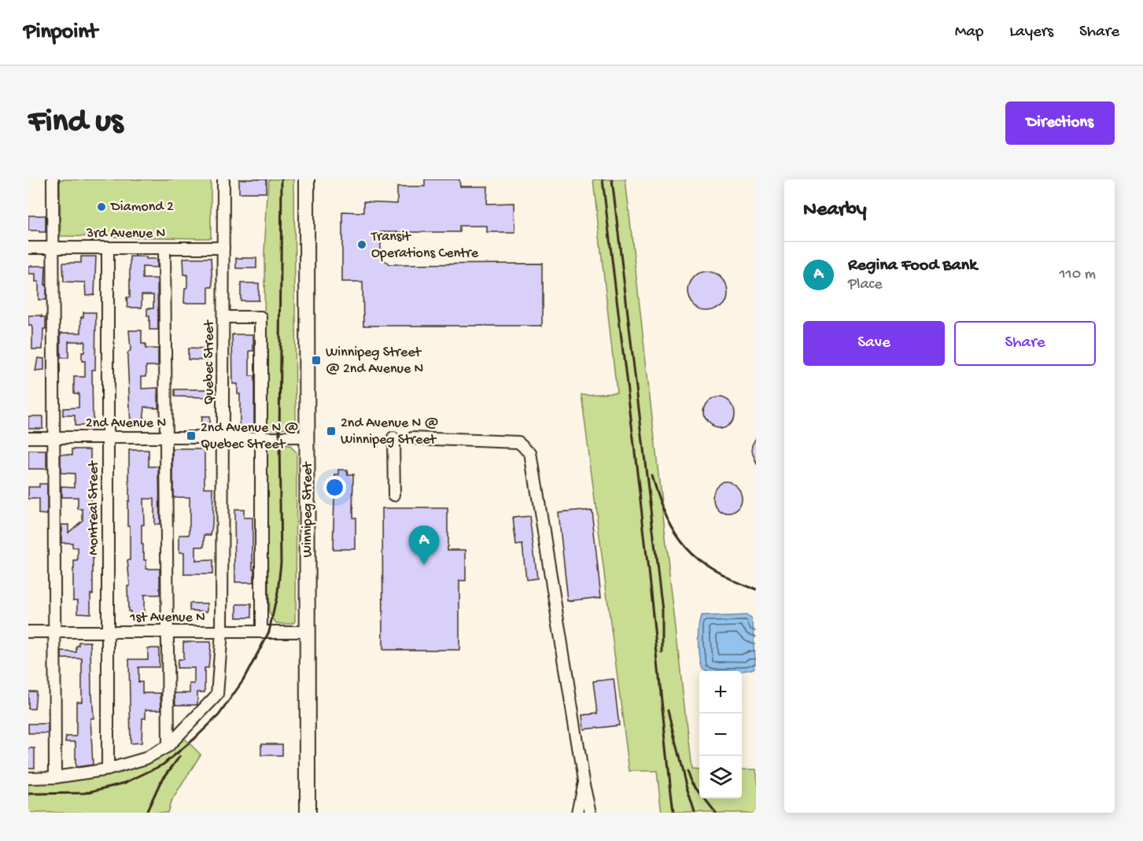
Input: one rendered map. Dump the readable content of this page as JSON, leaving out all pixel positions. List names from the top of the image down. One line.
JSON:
{"streets":{"main road":["Winnipeg Street"],"street":["3rd Avenue N","Quebec Street","2nd Avenue N","Montreal Street","1st Avenue N"]},"crossings":[["3rd Avenue N","Quebec Street"],["3rd Avenue N","Montreal Street"],["Quebec Street","2nd Avenue N"],["Quebec Street","Montreal Street"],["Quebec Street","1st Avenue N"],["2nd Avenue N","Montreal Street"],["2nd Avenue N","Winnipeg Street"],["Montreal Street","1st Avenue N"],["Winnipeg Street","1st Avenue N"]],"places":{"other":["Diamond 2","Transit Operations Centre"],"transit":["Winnipeg Street @ 2nd Avenue N","2nd Avenue N @ Winnipeg Street","2nd Avenue N @ Quebec Street"]},"page":{"header":"Pinpoint","nav":["Map","Layers","Share"],"buttons":["Directions",["Save","Share"]],"title":"Find us","heading":"Nearby","list":[{"mark":"A","name":"Regina Food Bank","note":"Place","value":"110 m"}],"pins":"A","map_buttons":["+","−"]}}
